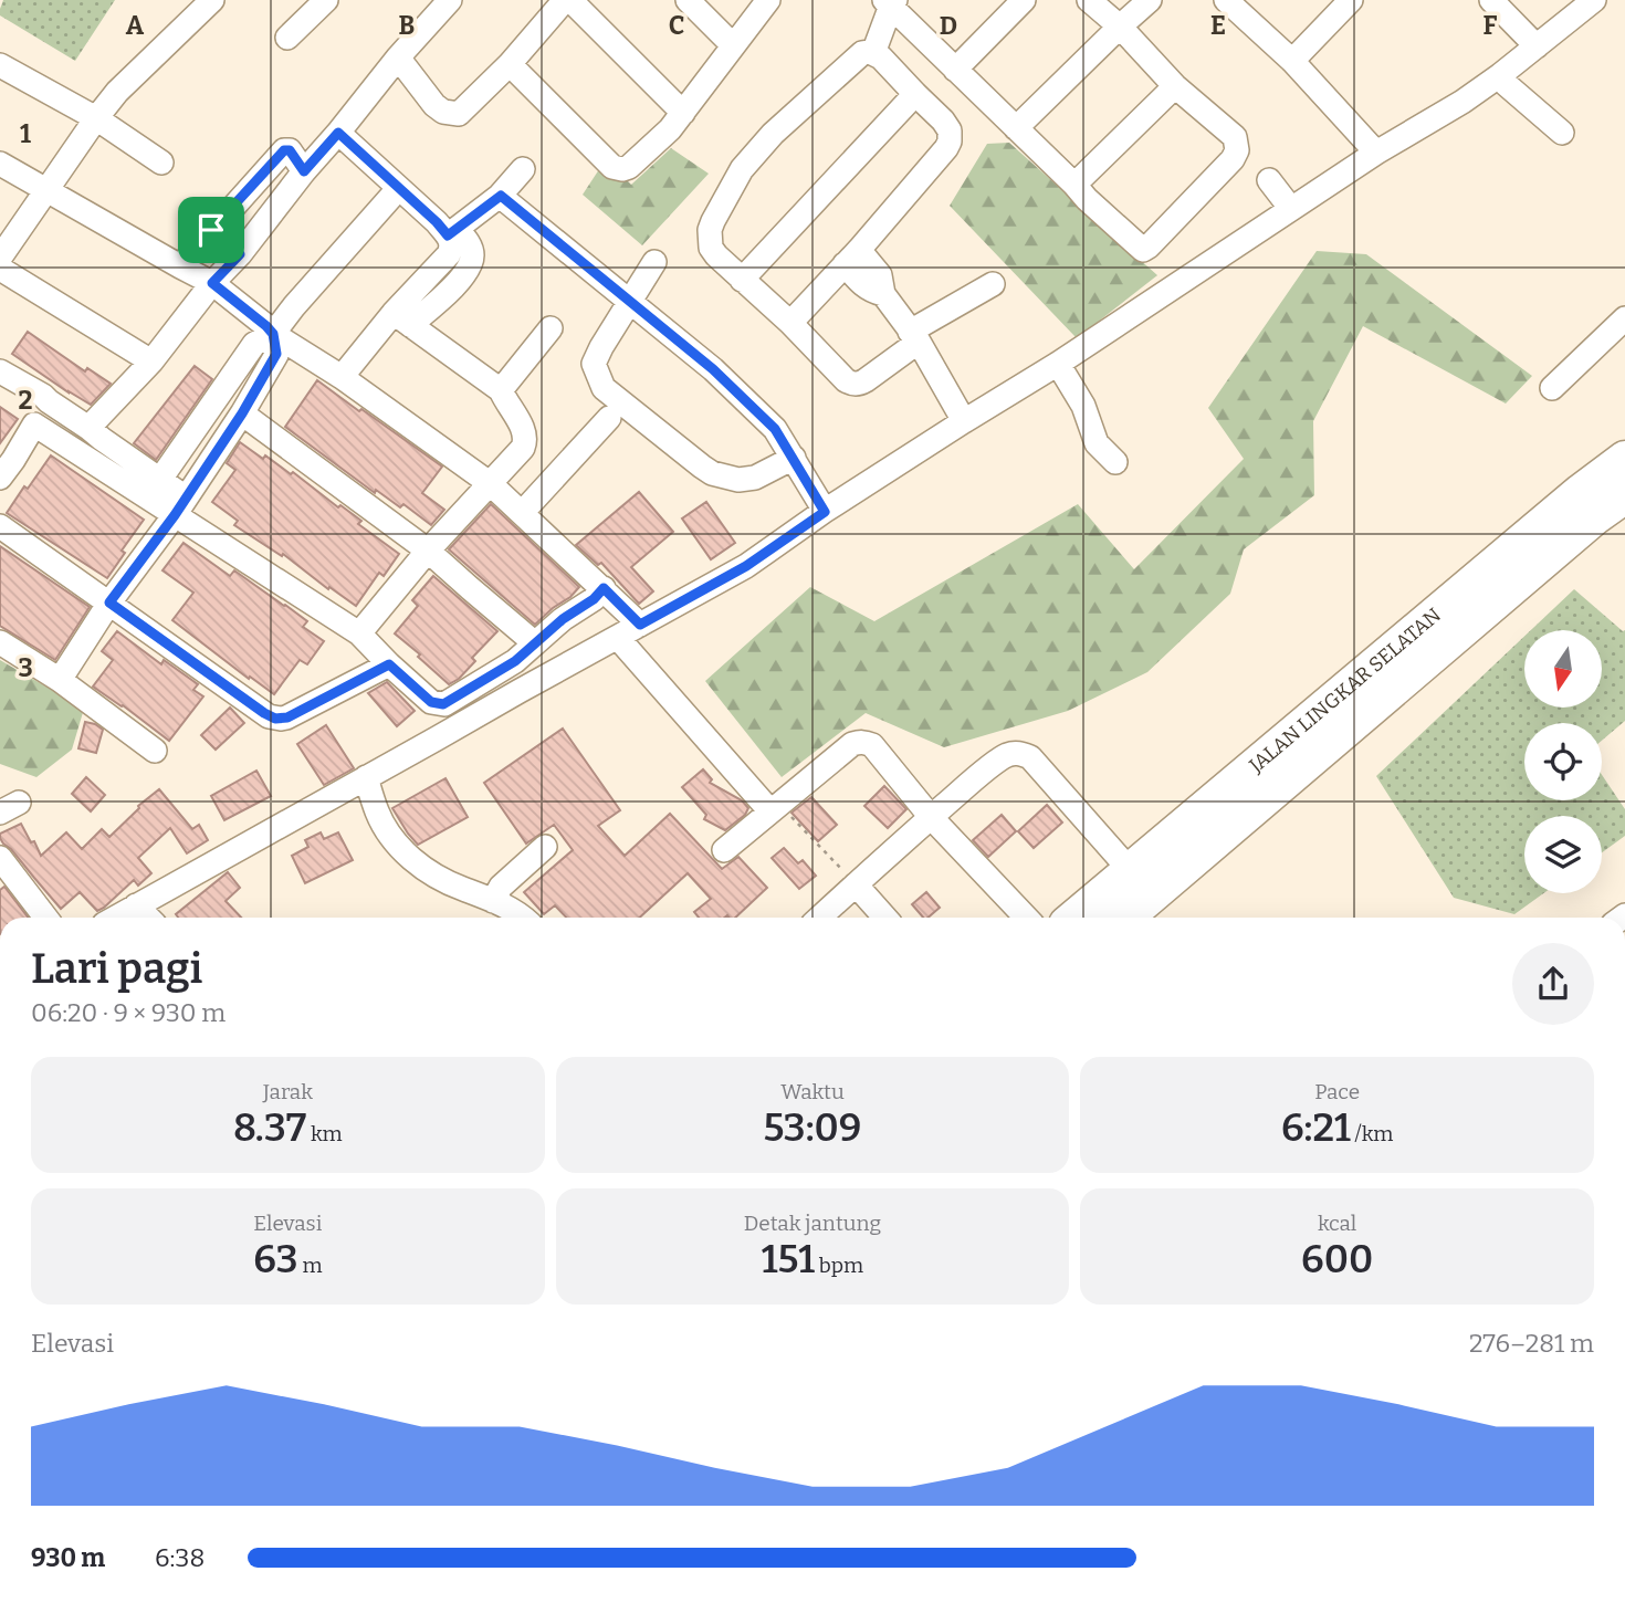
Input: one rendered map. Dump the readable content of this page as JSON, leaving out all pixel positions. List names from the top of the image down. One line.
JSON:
{"streets":{"highway":["JALAN LINGKAR SELATAN"]},"north":"bottom","page":{"heading":["Lari pagi","06:20 · 9 × 930 m"],"stats":[["Jarak","8.37 km"],["Waktu","53:09"],["Pace","6:21 /km"],["Elevasi","63 m"],["Detak jantung","151 bpm"],["kcal","600"]],"chart":["Elevasi","276–281 m"],"list":[{"name":"930 m","note":"6:38"}]},"grid":{"columns":["A","B","C","D","E","F"],"rows":["1","2","3"]}}
